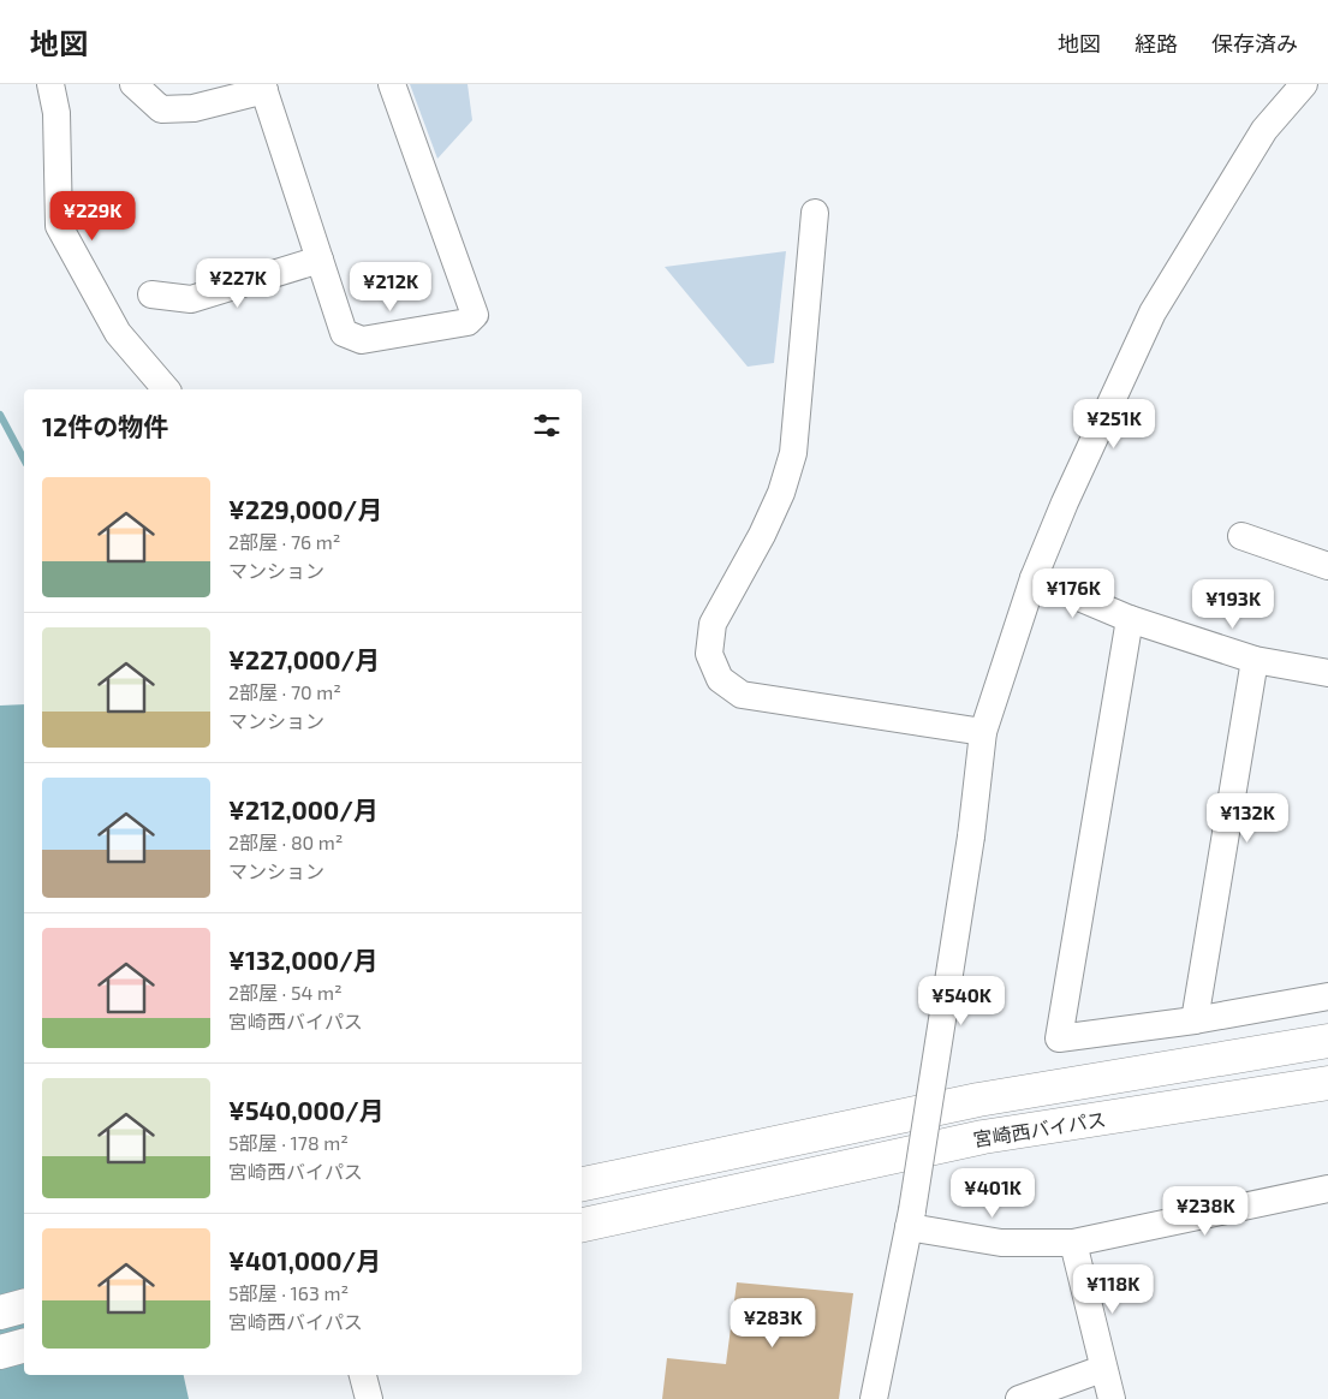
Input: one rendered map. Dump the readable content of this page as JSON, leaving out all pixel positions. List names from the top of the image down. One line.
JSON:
{"streets":{"highway":["宮崎西バイパス"]},"page":{"header":"地図","nav":["地図","経路","保存済み"],"price":["¥229K","¥227K","¥212K","¥251K","¥176K","¥193K","¥132K","¥540K","¥401K","¥238K","¥118K","¥283K"],"heading":"12件の物件","list":[{"name":"¥229,000/月","note":"2部屋 · 76 m² · マンション"},{"name":"¥227,000/月","note":"2部屋 · 70 m² · マンション"},{"name":"¥212,000/月","note":"2部屋 · 80 m² · マンション"},{"name":"¥132,000/月","note":"2部屋 · 54 m² · 宮崎西バイパス"},{"name":"¥540,000/月","note":"5部屋 · 178 m² · 宮崎西バイパス"},{"name":"¥401,000/月","note":"5部屋 · 163 m² · 宮崎西バイパス"}]}}
